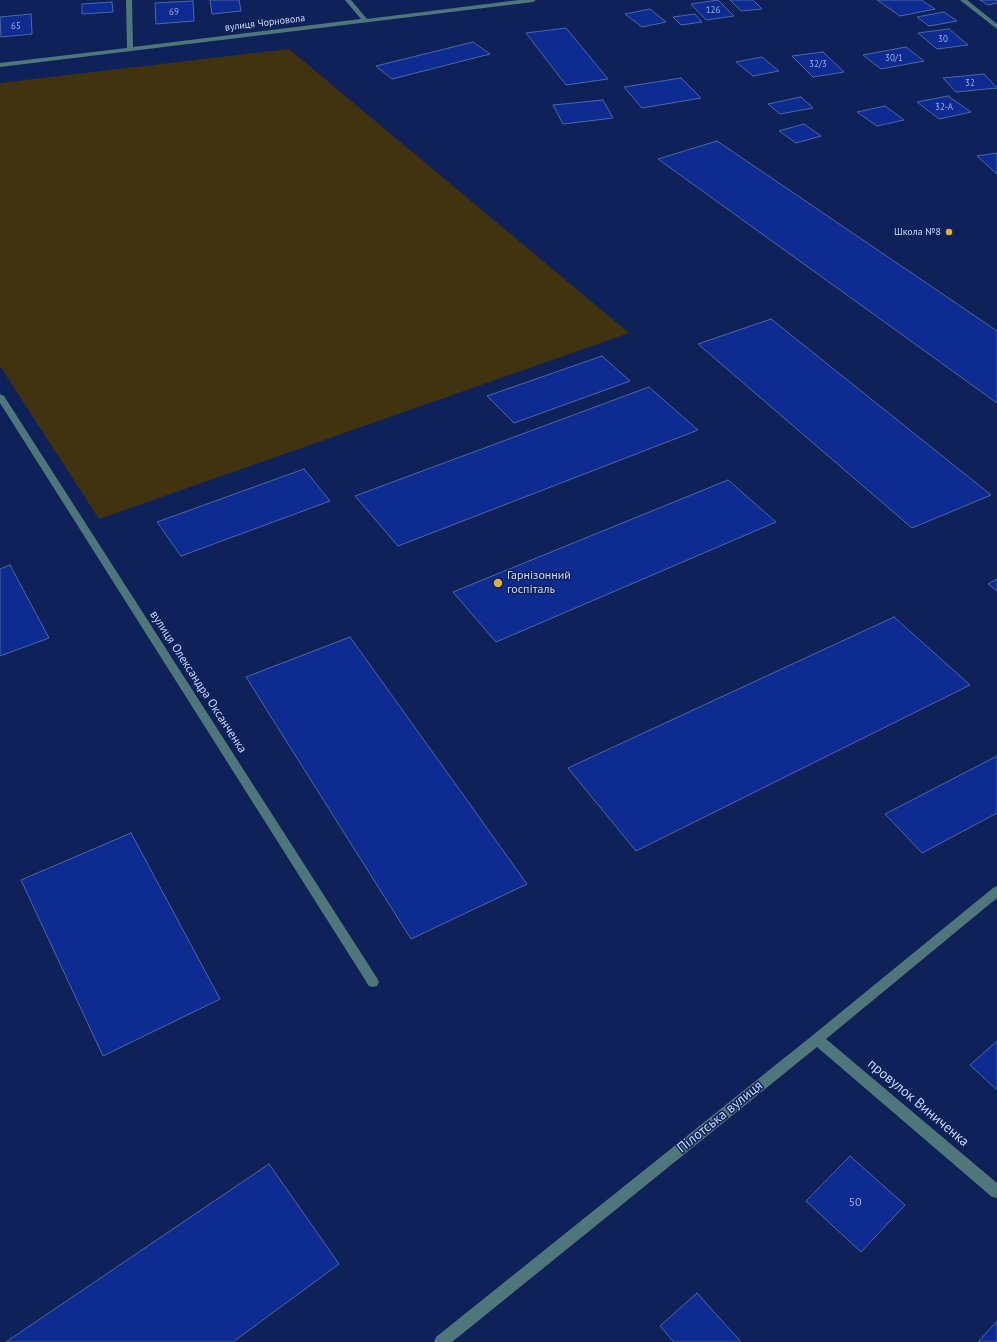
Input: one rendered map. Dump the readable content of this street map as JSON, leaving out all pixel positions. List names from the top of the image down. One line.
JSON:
{"streets":{"street":["вулиця Чорновола","вулиця Олександра Оксанченка","провулок Виниченка","Пілотська вулиця"]},"crossings":[["провулок Виниченка","Пілотська вулиця"]],"places":["Школа №8","Гарнізонний госпіталь"],"house_numbers":["126","69","65","30","30/1","32/3","32","32-А","50"]}
